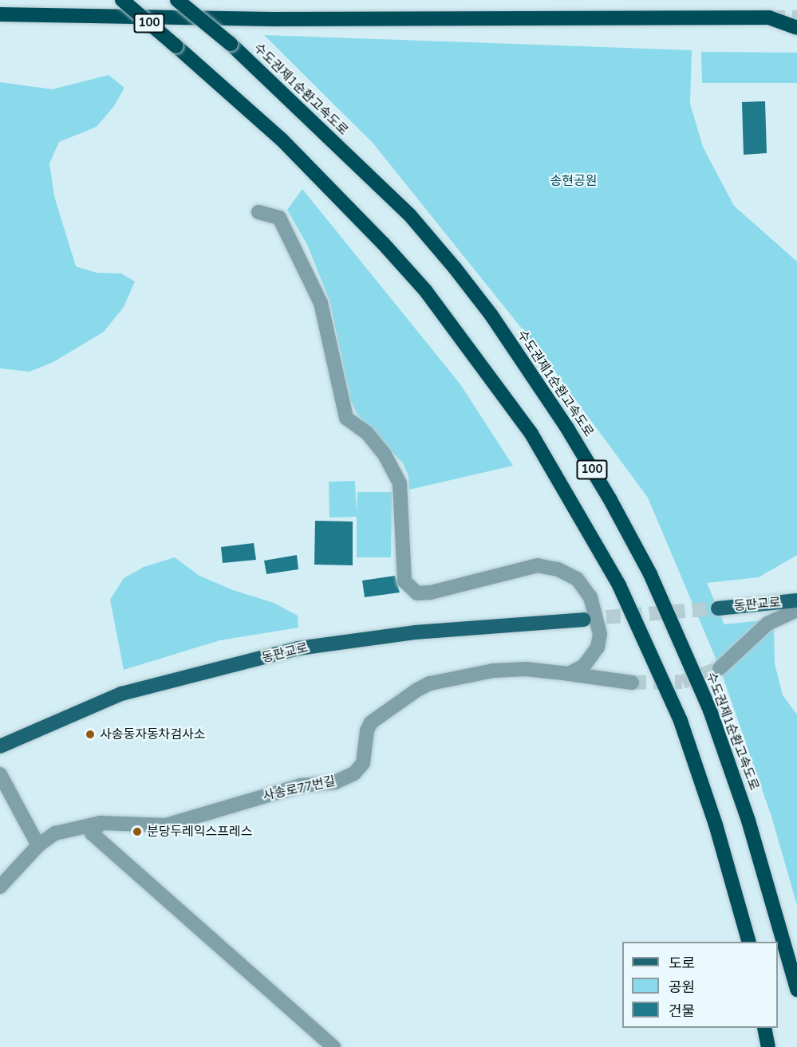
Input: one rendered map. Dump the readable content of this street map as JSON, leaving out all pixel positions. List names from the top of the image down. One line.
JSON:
{"streets":{"highway":["100","수도권제1순환고속도로"],"main road":["동판교로"],"street":["사송로77번길"]},"parks":["송현공원"],"places":["사송동자동차검사소","분당두레익스프레스"],"legend":["도로","공원","건물"]}
